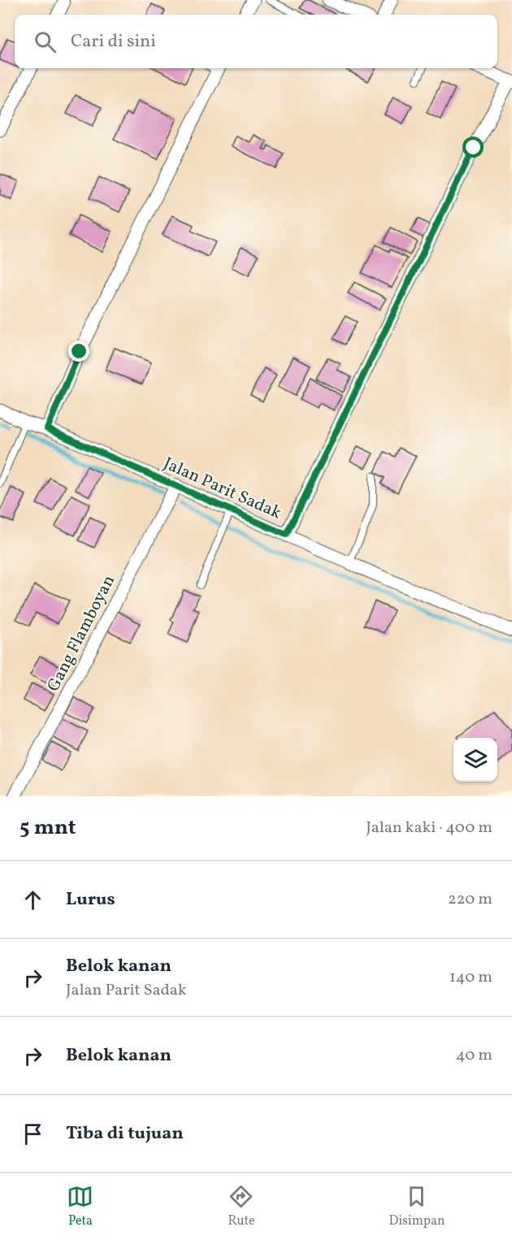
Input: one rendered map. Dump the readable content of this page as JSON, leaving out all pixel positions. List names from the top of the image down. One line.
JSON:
{"streets":{"street":["Jalan Parit Sadak","Gang Flamboyan"]},"crossings":[["Jalan Parit Sadak","Gang Flamboyan"]],"page":{"search":"Cari di sini","heading":["5 mnt","Jalan kaki · 400 m"],"list":[["Lurus","220 m"],["Belok kanan","Jalan Parit Sadak","140 m"],["Belok kanan","40 m"],"Tiba di tujuan"],"nav":["Peta","Rute","Disimpan"]}}
